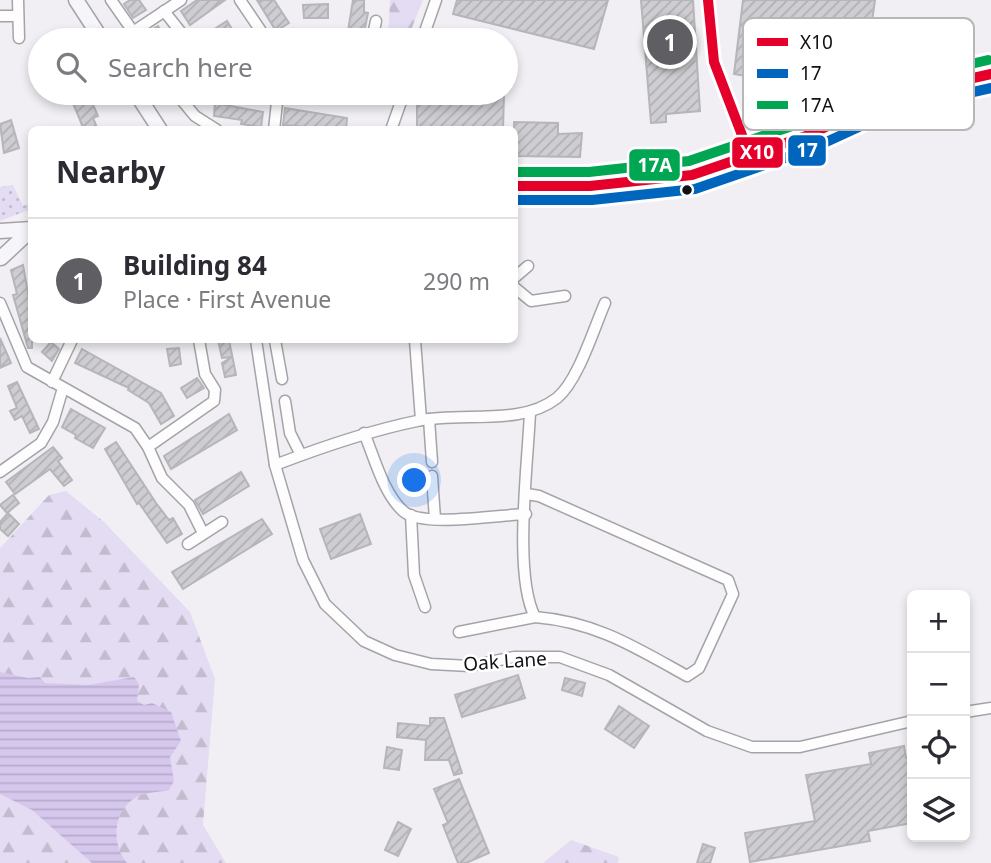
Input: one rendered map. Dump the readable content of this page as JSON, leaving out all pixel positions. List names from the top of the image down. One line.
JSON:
{"streets":{"street":["Oak Lane"]},"lines":["transit line X10","transit line 17A","transit line 17"],"legend":["X10","17","17A"],"page":{"pins":"1","search":"Search here","heading":"Nearby","list":[{"mark":"1","name":"Building 84","note":"Place · First Avenue","value":"290 m"}],"map_buttons":["+","−"]}}
